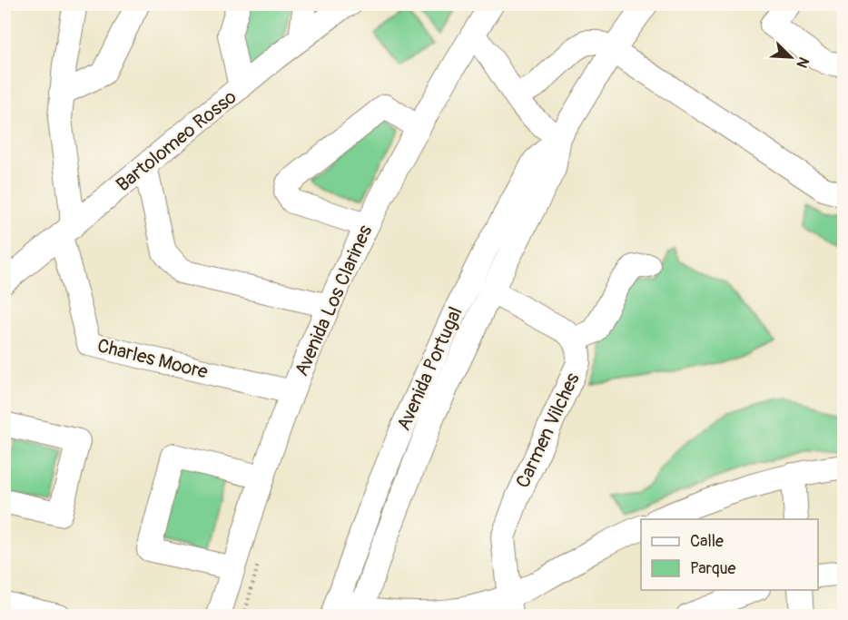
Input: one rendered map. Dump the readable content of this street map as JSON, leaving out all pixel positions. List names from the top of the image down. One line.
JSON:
{"streets":{"street":["Bartolomeo Rosso","Avenida Los Clarines","Charles Moore","Avenida Portugal","Carmen Vilches"]},"crossings":[["Bartolomeo Rosso","Charles Moore"],["Avenida Los Clarines","Charles Moore"]],"legend":["Calle","Parque"],"north":"bottom right"}
